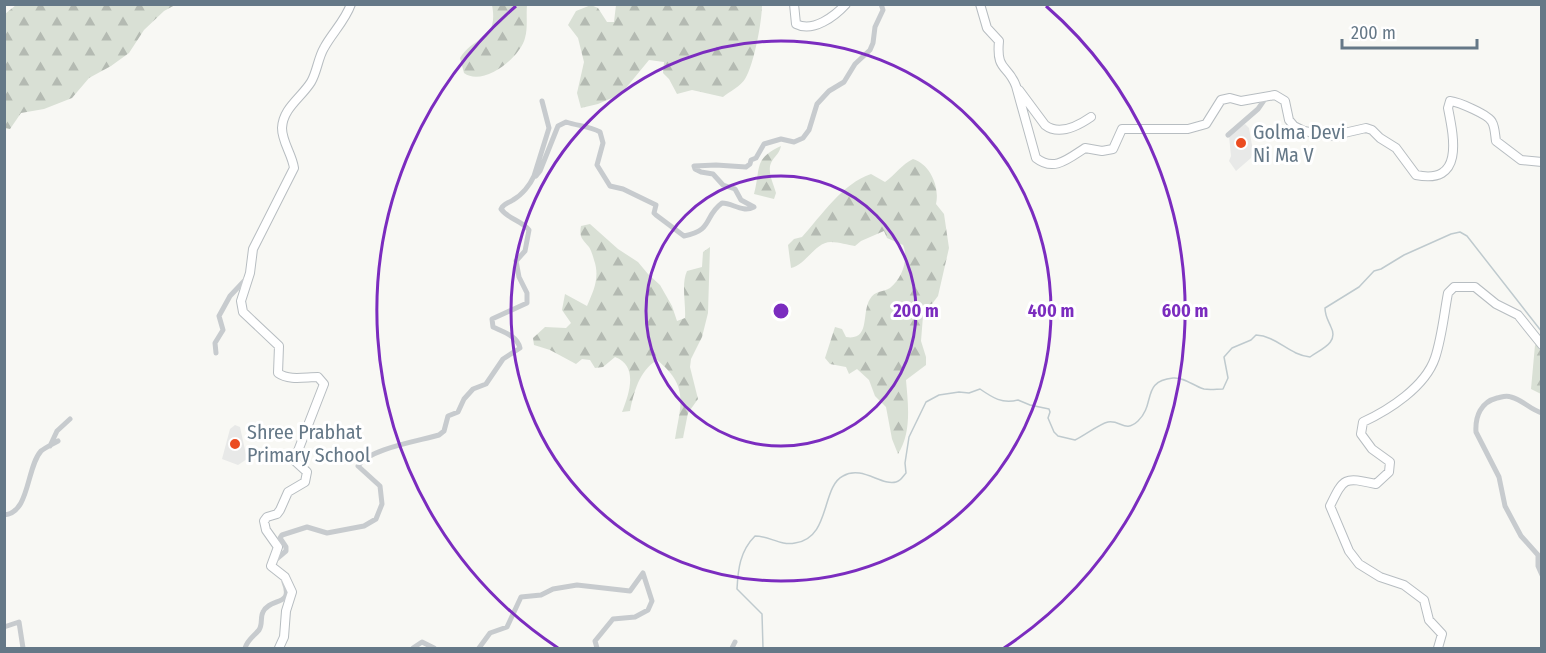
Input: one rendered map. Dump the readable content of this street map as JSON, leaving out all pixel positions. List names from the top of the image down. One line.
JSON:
{"places":["Golma Devi Ni Ma V","Shree Prabhat Primary School"],"scale_bar":"200 m","rings":["200 m","400 m","600 m"]}
